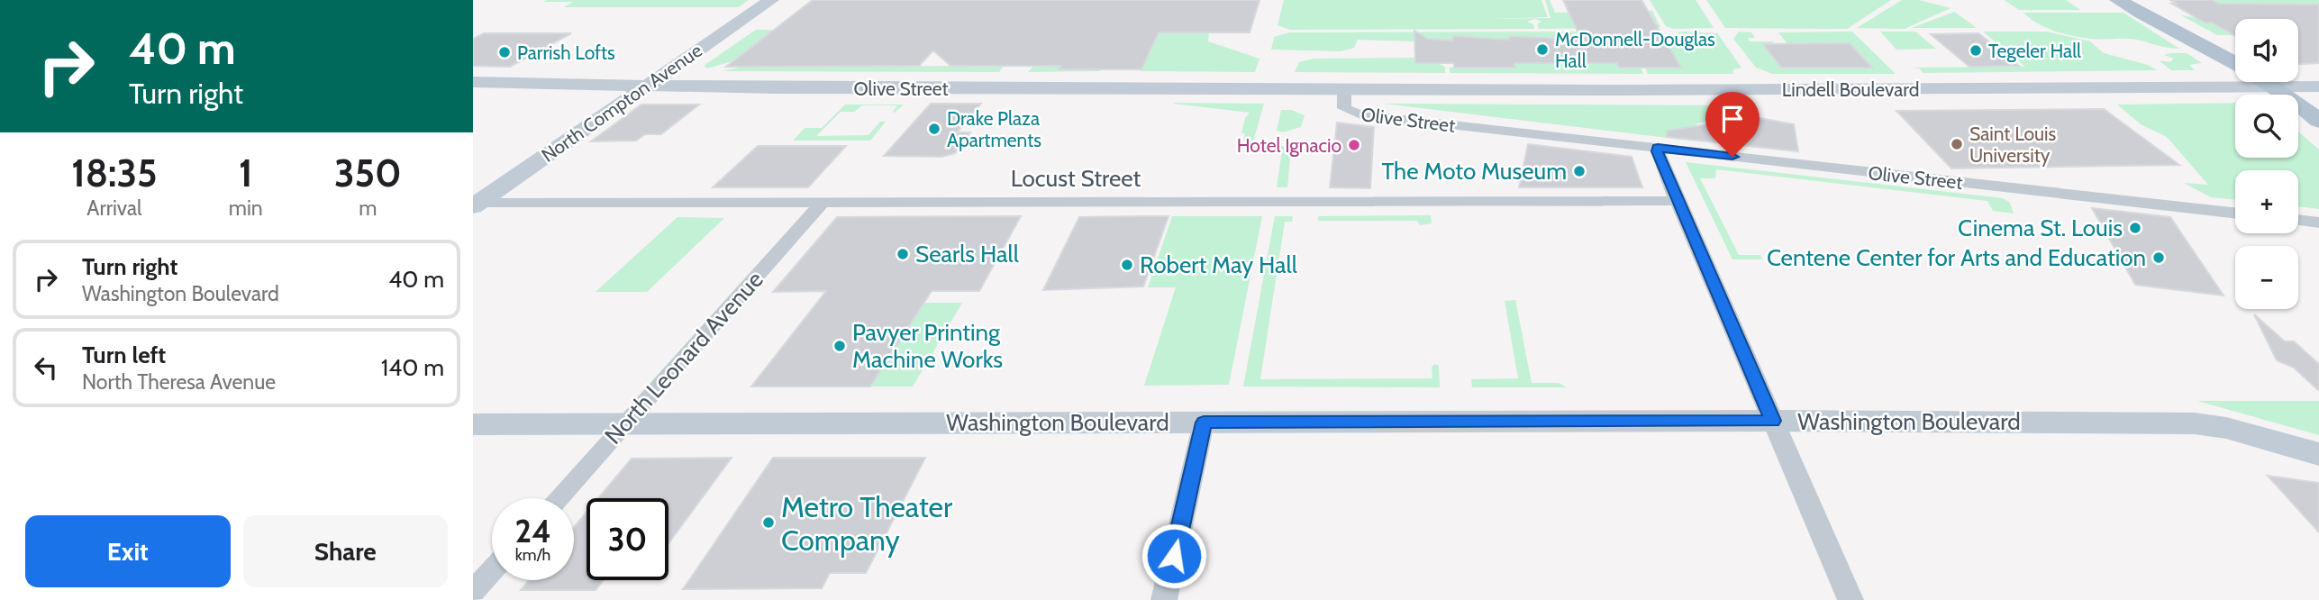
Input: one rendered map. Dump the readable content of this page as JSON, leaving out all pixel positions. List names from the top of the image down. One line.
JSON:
{"streets":{"main road":["Olive Street","Lindell Boulevard","North Compton Avenue","Washington Boulevard"],"street":["Locust Street","North Leonard Avenue"]},"crossings":[["Olive Street","Lindell Boulevard"],["Olive Street","North Compton Avenue"],["North Compton Avenue","Locust Street"],["Locust Street","North Leonard Avenue"],["North Leonard Avenue","Washington Boulevard"]],"places":["McDonnell-Douglas Hall","Tegeler Hall","Parrish Lofts","Drake Plaza Apartments","Saint Louis University","Hotel Ignacio","The Moto Museum","Cinema St. Louis","Searls Hall","Centene Center for Arts and Education","Robert May Hall","Pavyer Printing Machine Works","Metro Theater Company"],"page":{"turn":["40 m","Turn right"],"map_buttons":["+","−"],"eta":["18:35","Arrival","1","min","350","m"],"list":[{"name":"Turn right","note":"Washington Boulevard","value":"40 m"},{"name":"Turn left","note":"North Theresa Avenue","value":"140 m"}],"speed":"24 km/h","limit":"30","buttons":["Exit","Share"]}}
